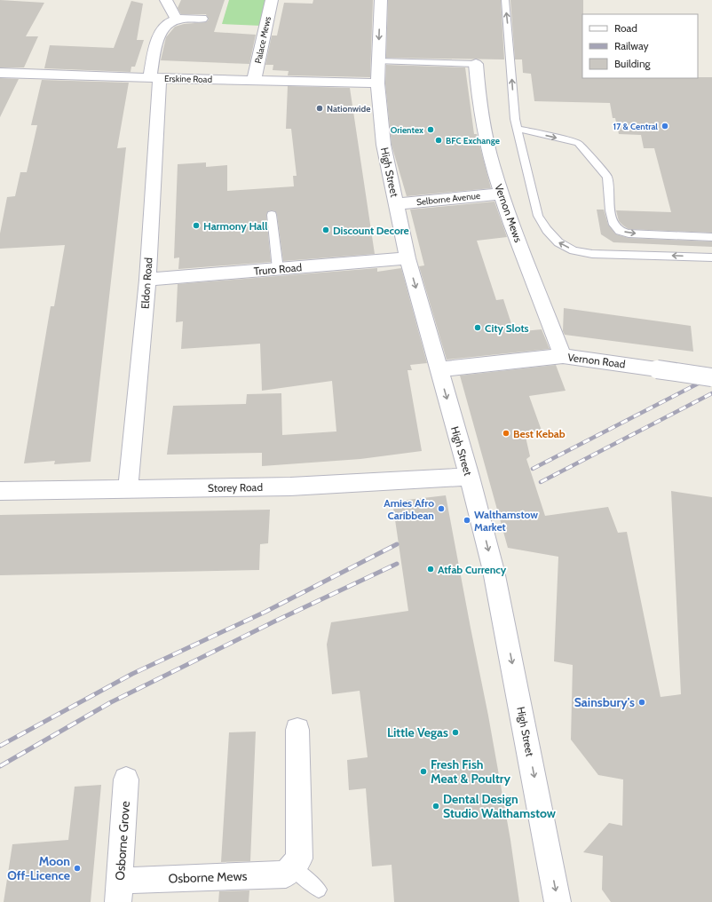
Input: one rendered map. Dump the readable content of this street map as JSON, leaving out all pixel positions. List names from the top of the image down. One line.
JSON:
{"streets":{"street":["Palace Mews","Erskine Road","High Street","Selborne Avenue","Vernon Mews","Truro Road","Eldon Road","Vernon Road","Storey Road","Osborne Grove","Osborne Mews"]},"crossings":[["Palace Mews","Erskine Road"],["Erskine Road","High Street"],["Erskine Road","Eldon Road"],["High Street","Selborne Avenue"],["High Street","Truro Road"],["High Street","Vernon Road"],["High Street","Storey Road"],["Selborne Avenue","Vernon Mews"],["Vernon Mews","Vernon Road"],["Truro Road","Eldon Road"],["Eldon Road","Storey Road"],["Osborne Grove","Osborne Mews"]],"one_way":["High Street"],"places":["Nationwide","17 & Central","Orientex","BFC Exchange","Harmony Hall","Discount Decore","City Slots","Best Kebab","Amies Afro Caribbean","Walthamstow Market","Atfab Currency","Sainsbury's","Little Vegas","Fresh Fish Meat & Poultry","Dental Design Studio Walthamstow","Moon Off-Licence"],"legend":["Road","Railway","Building"]}
